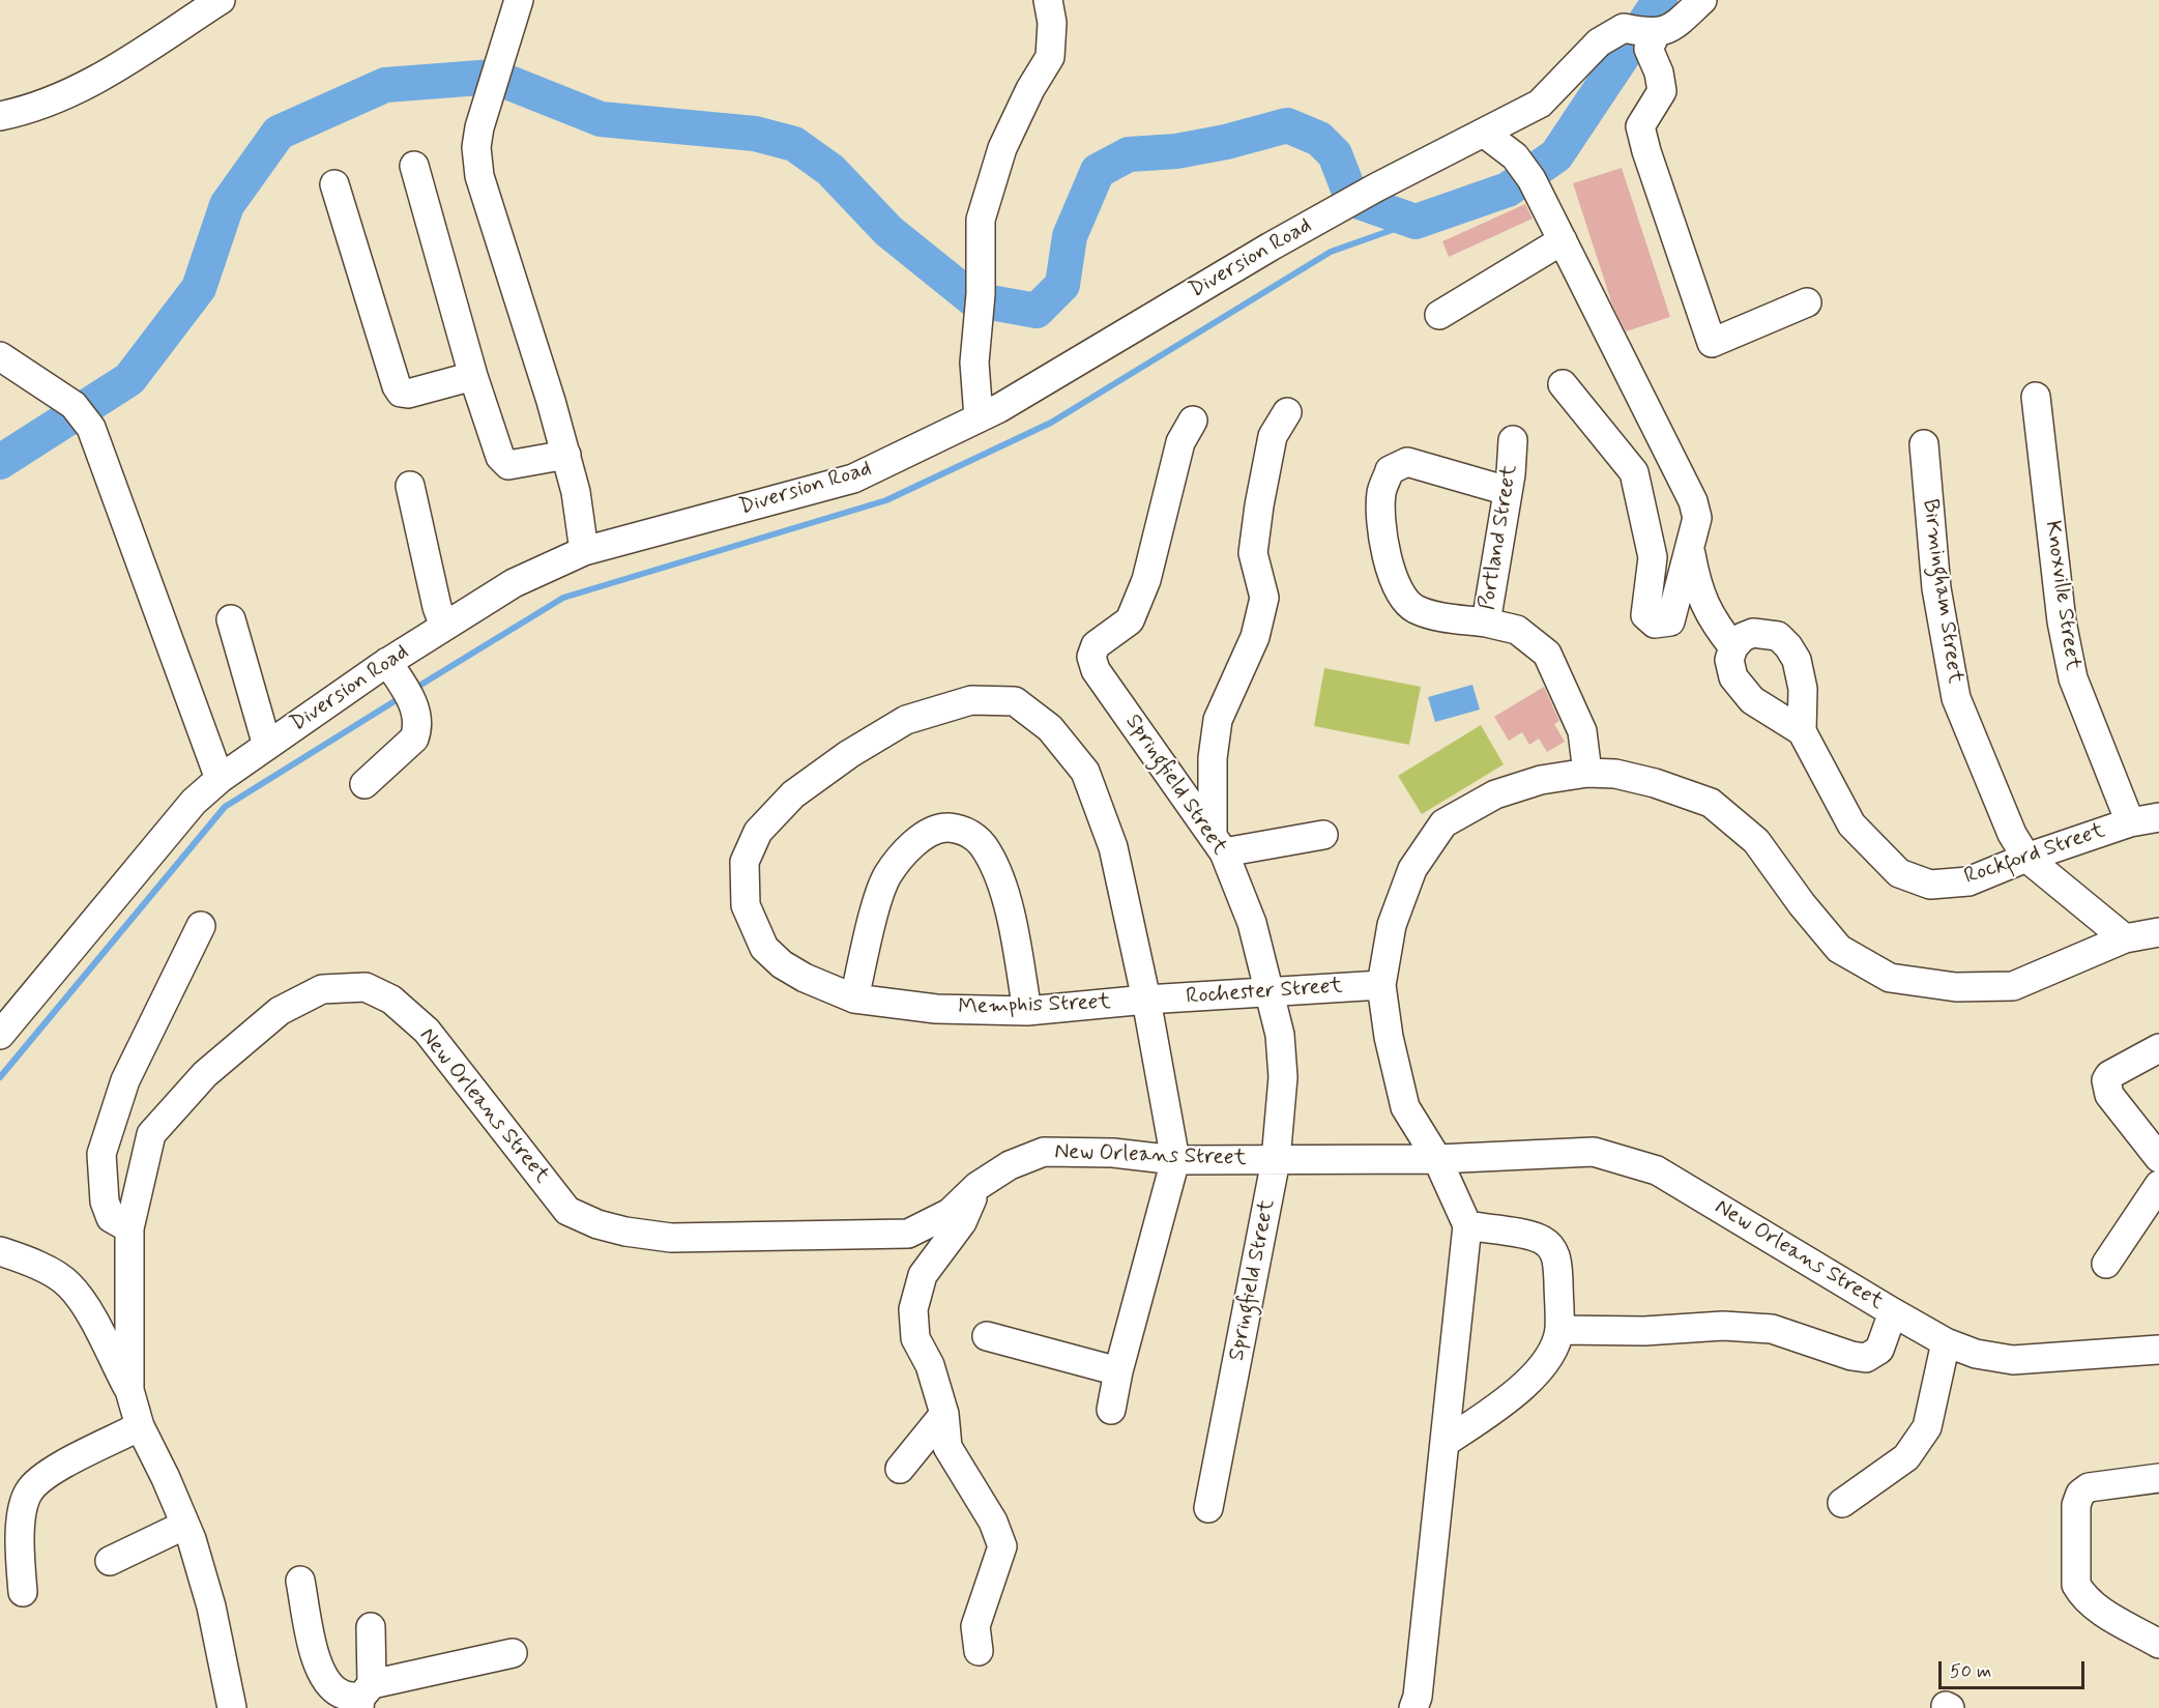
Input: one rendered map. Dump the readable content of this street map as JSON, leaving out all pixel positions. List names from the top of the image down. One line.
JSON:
{"streets":{"street":["Diversion Road","Portland Street","Birmingham Street","Knoxville Street","Springfield Street","Rockford Street","Rochester Street","Memphis Street","New Orleans Street"]},"crossings":[["Birmingham Street","Rockford Street"],["Knoxville Street","Rockford Street"],["Springfield Street","Rochester Street"],["Springfield Street","New Orleans Street"],["Rochester Street","Memphis Street"],["Memphis Street","New Orleans Street"]],"scale_bar":"50 m"}
